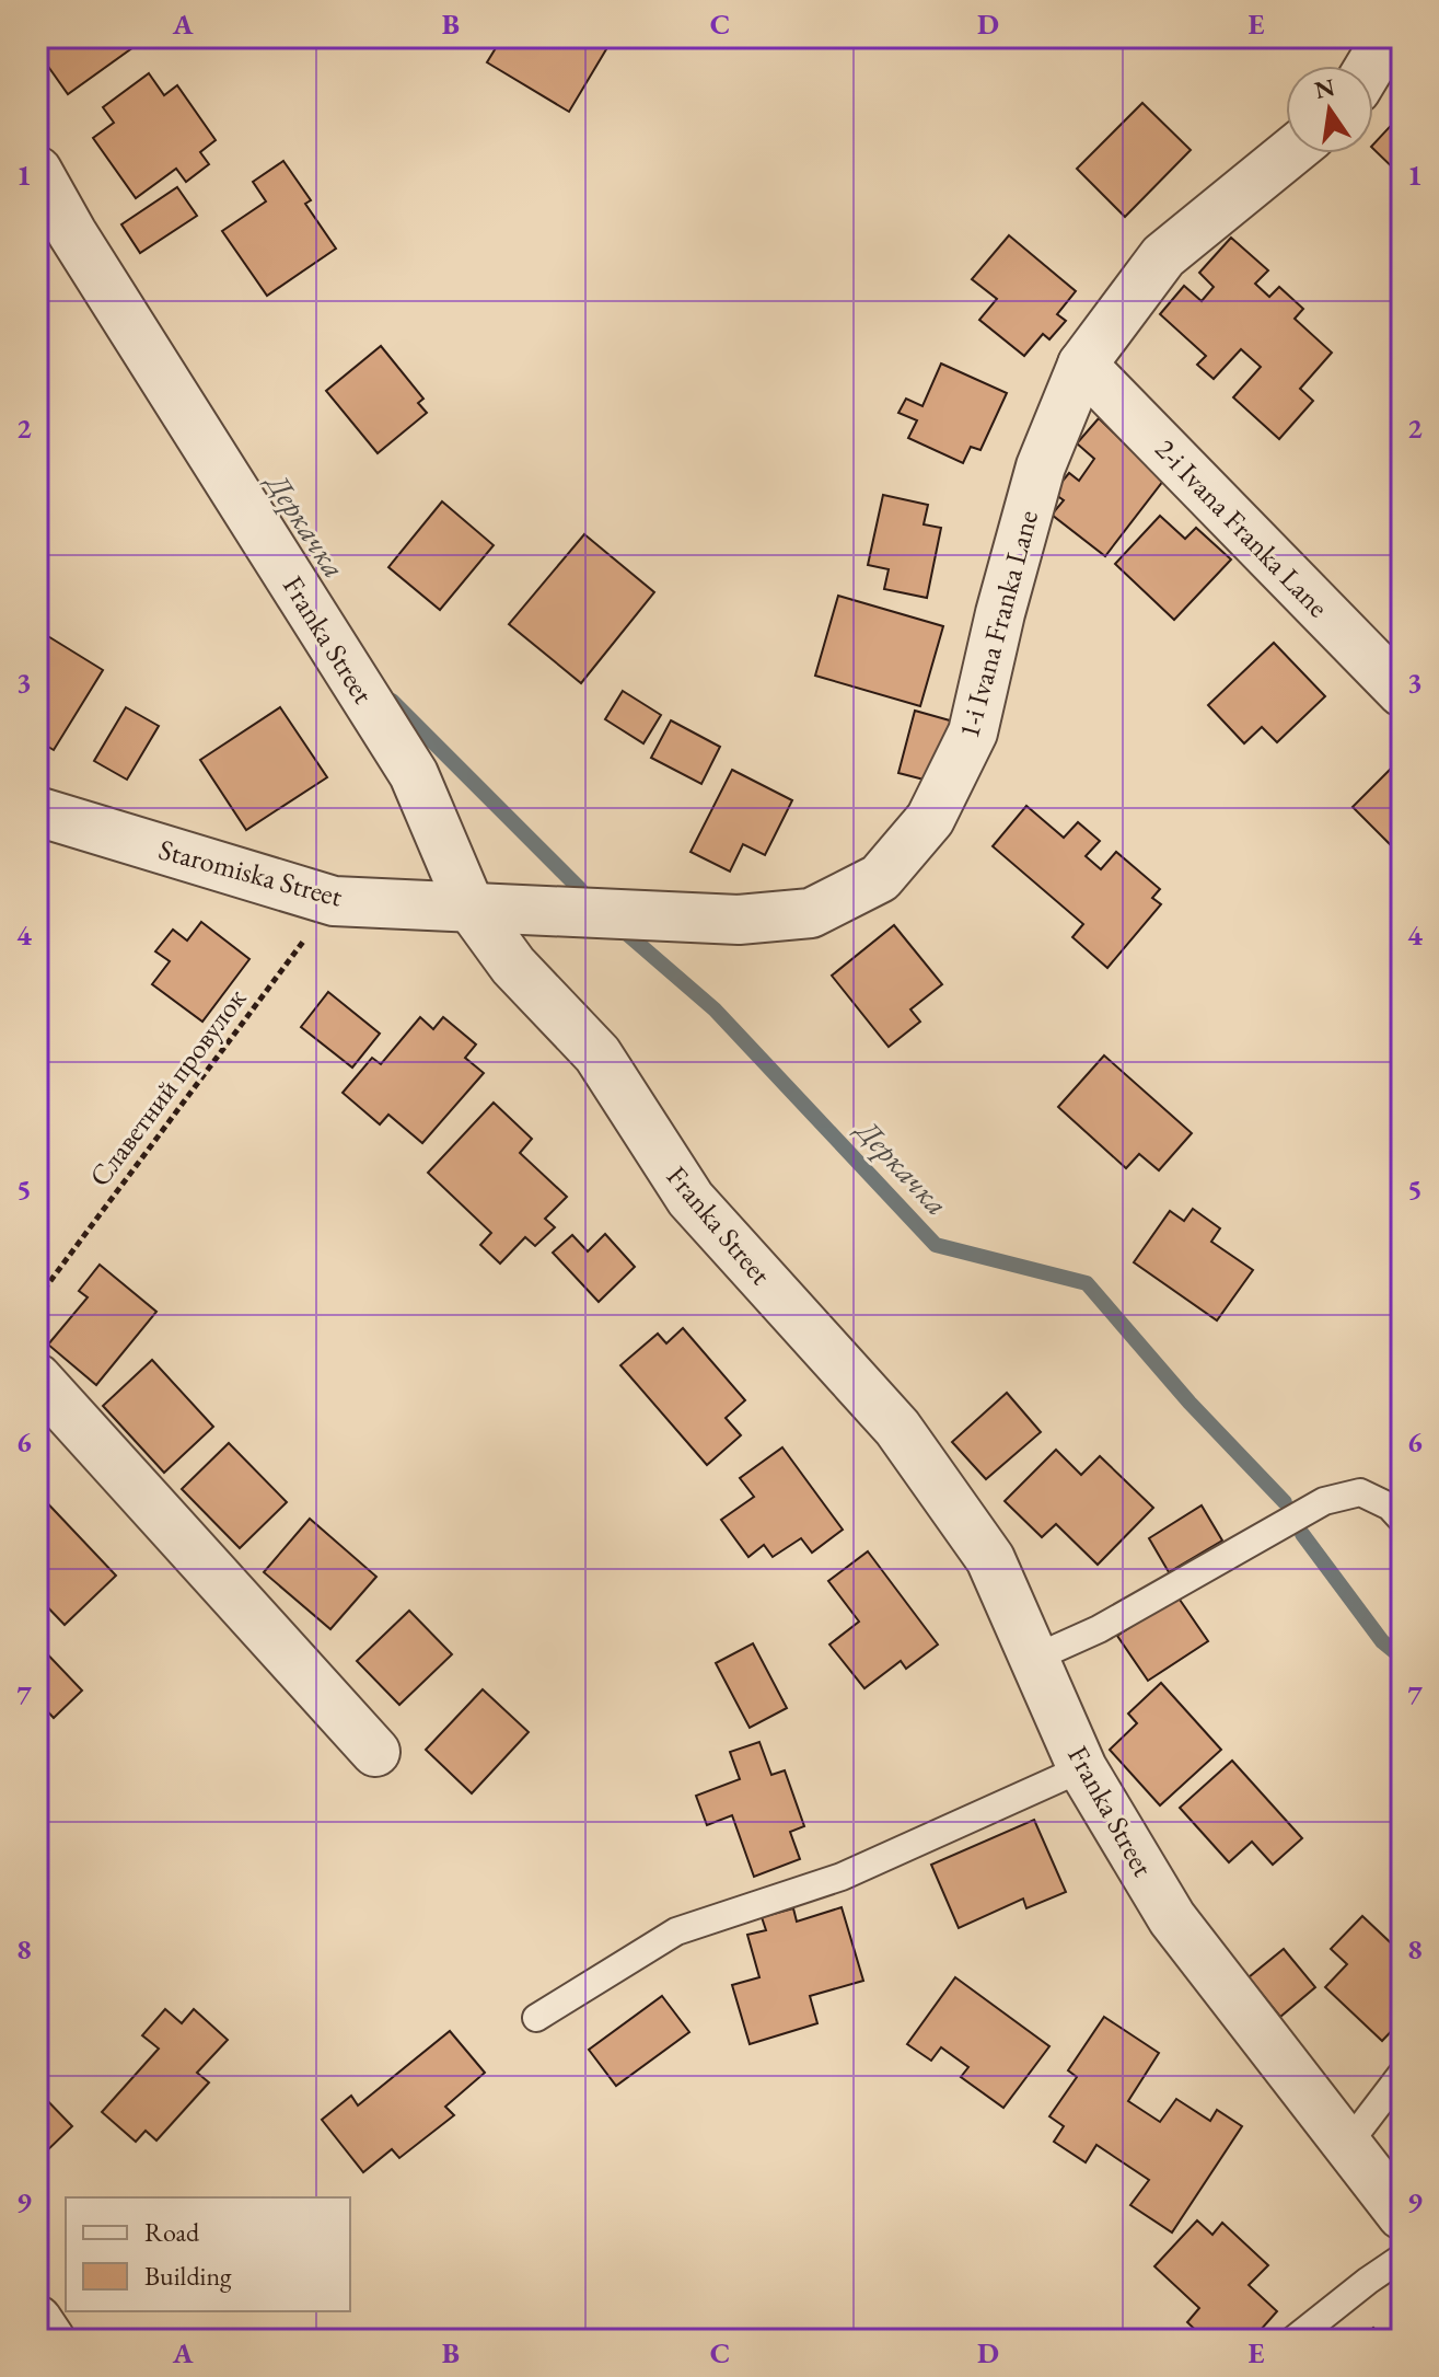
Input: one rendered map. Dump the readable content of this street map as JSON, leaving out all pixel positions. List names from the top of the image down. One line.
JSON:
{"streets":{"street":["2-i Ivana Franka Lane","1-i Ivana Franka Lane","Franka Street","Staromiska Street"],"path":["Славетний провулок"]},"crossings":[["2-i Ivana Franka Lane","1-i Ivana Franka Lane"],["1-i Ivana Franka Lane","Franka Street"],["1-i Ivana Franka Lane","Staromiska Street"],["Franka Street","Staromiska Street"],["Staromiska Street","Славетний провулок"]],"water":["Деркачка"],"legend":["Road","Building"],"north":"top","grid":{"columns":["A","B","C","D","E"],"rows":["1","2","3","4","5","6","7","8","9"]}}
